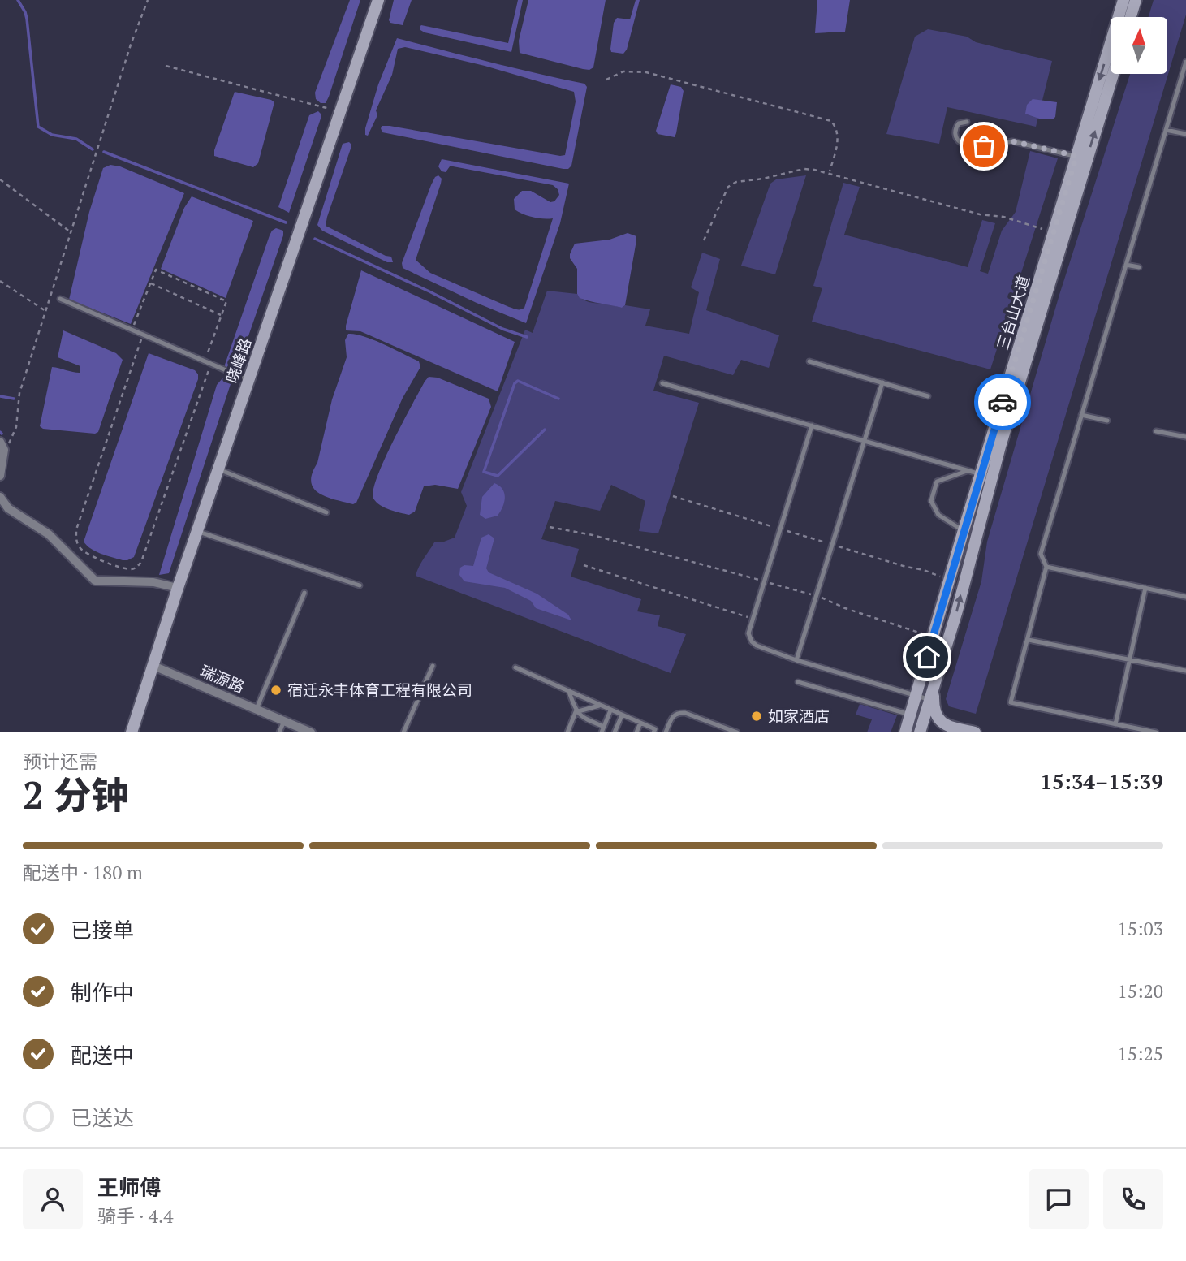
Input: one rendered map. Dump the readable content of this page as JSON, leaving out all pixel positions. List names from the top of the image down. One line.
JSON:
{"streets":{"main road":["三台山大道","晓峰路"],"street":["瑞源路"]},"crossings":[["晓峰路","瑞源路"]],"places":["宿迁永丰体育工程有限公司","如家酒店"],"north":"top","page":{"heading":["2 分钟","预计还需","15:34–15:39"],"panel":["王师傅","骑手 · 4.4"],"bar":"配送中 · 180 m","list":[["已接单","15:03"],["制作中","15:20"],["配送中","15:25"],"已送达"]}}
